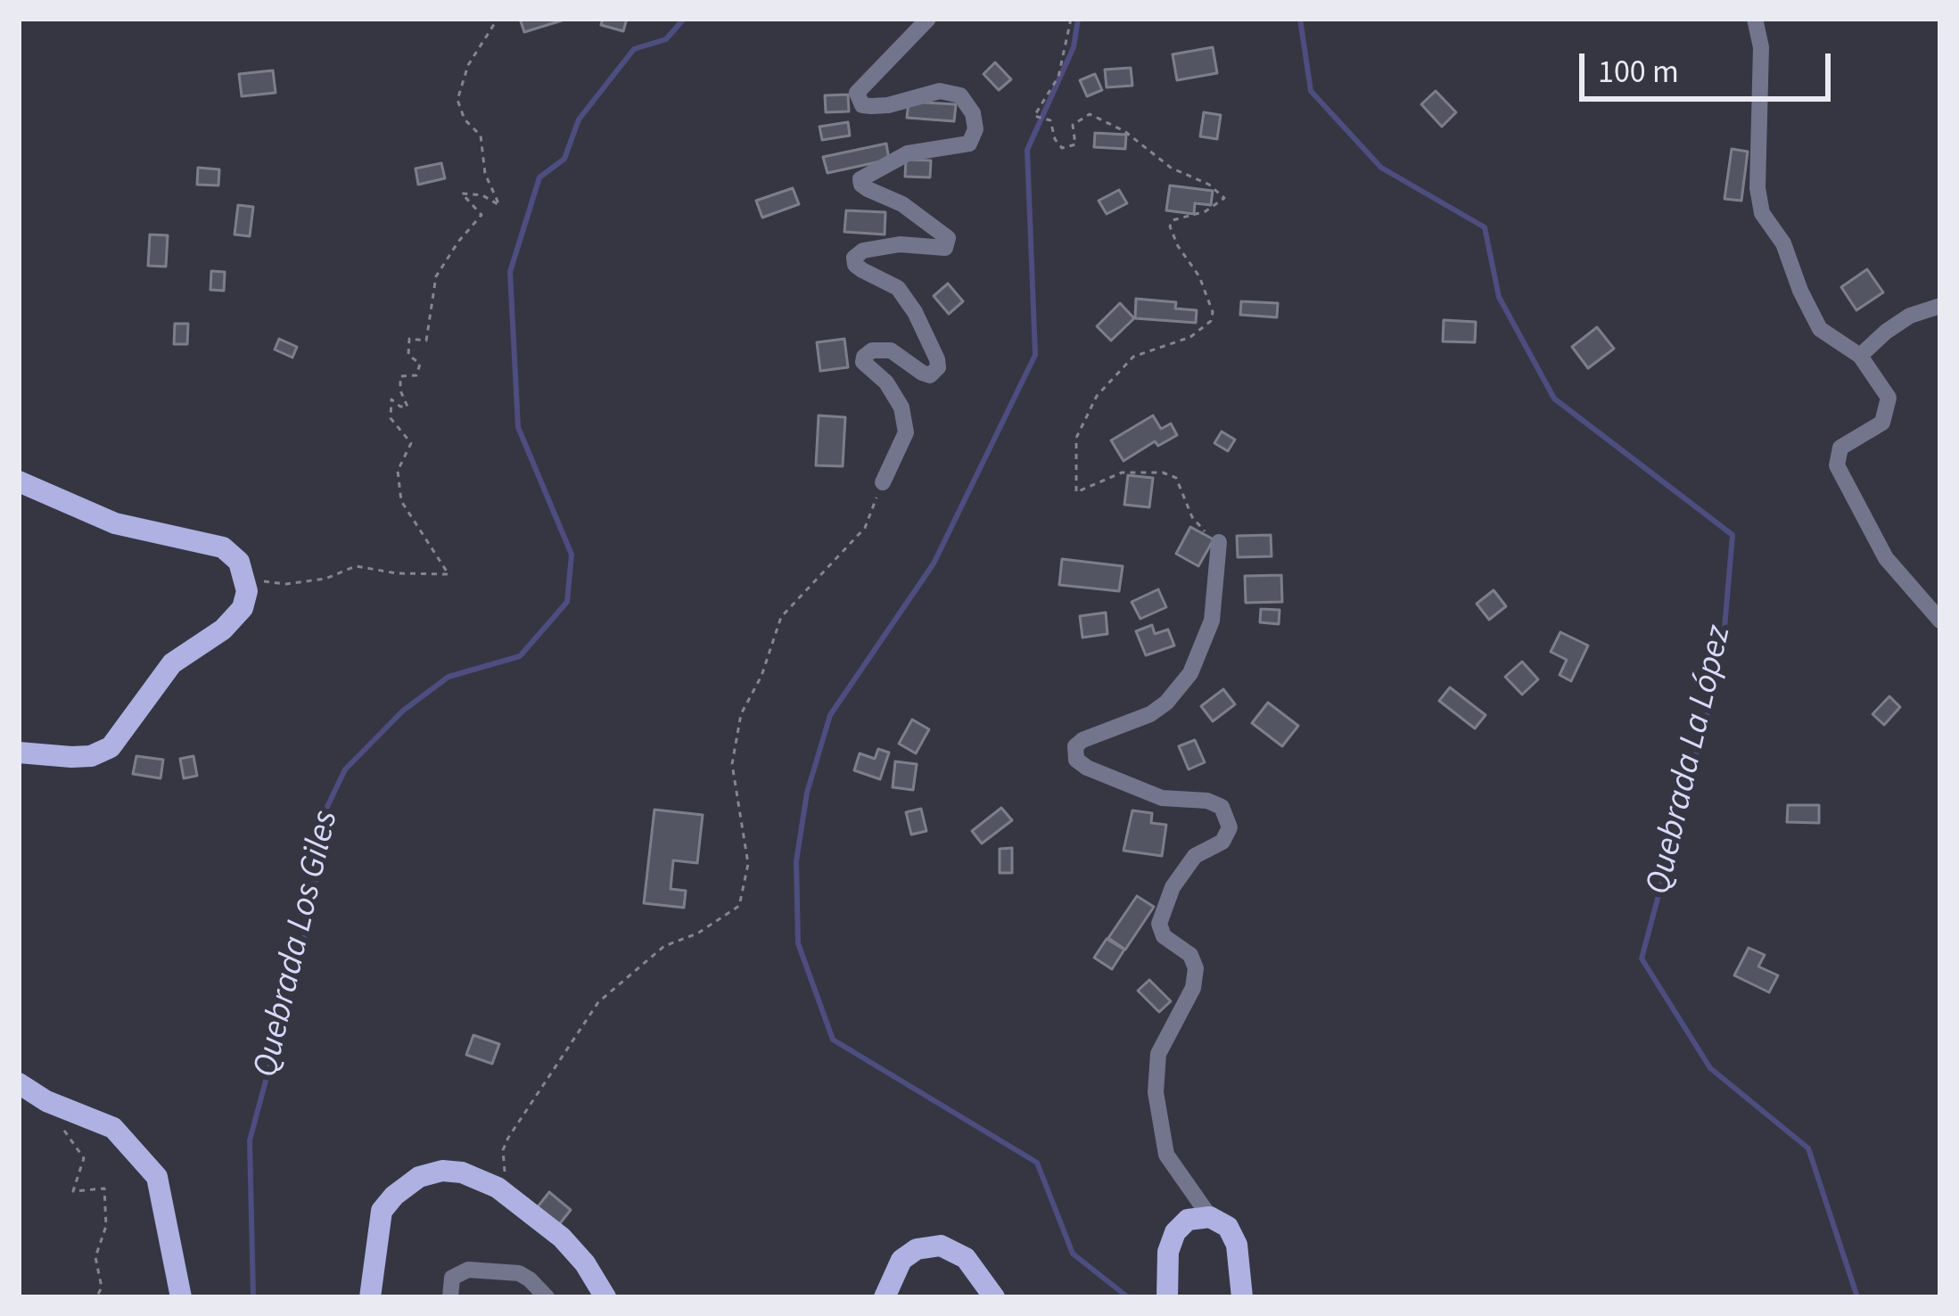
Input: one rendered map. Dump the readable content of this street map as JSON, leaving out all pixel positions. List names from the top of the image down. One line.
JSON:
{"water":["Quebrada La López","Quebrada Los Giles"],"scale_bar":"100 m"}
